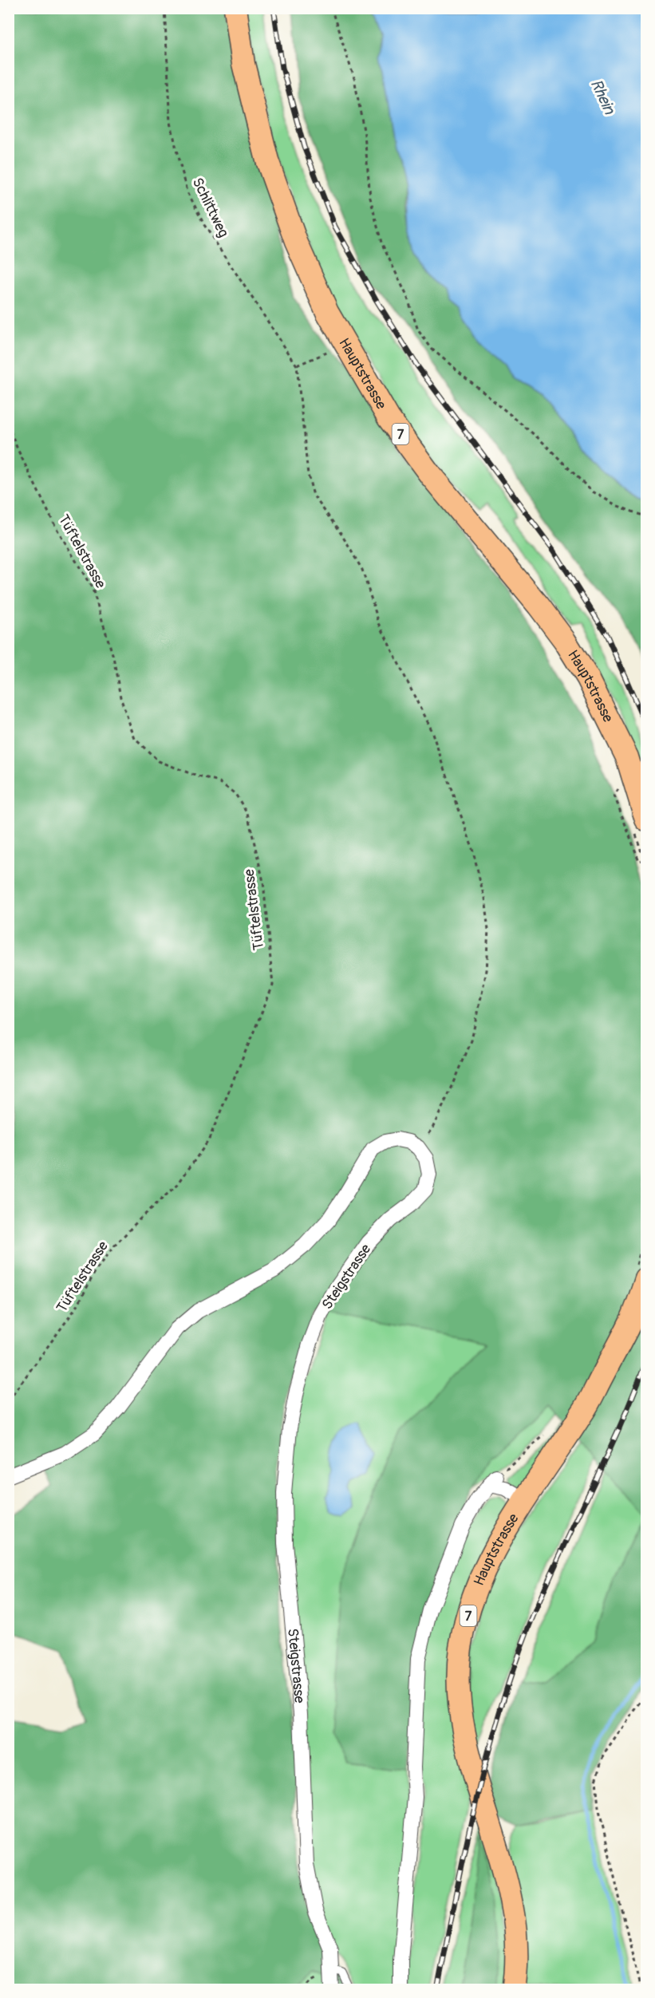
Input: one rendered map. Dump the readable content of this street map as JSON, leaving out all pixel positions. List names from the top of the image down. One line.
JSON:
{"streets":{"main road":["Hauptstrasse","7"],"street":["Steigstrasse"],"path":["Schlittweg","Tüftelstrasse"]},"water":["Rhein"]}
